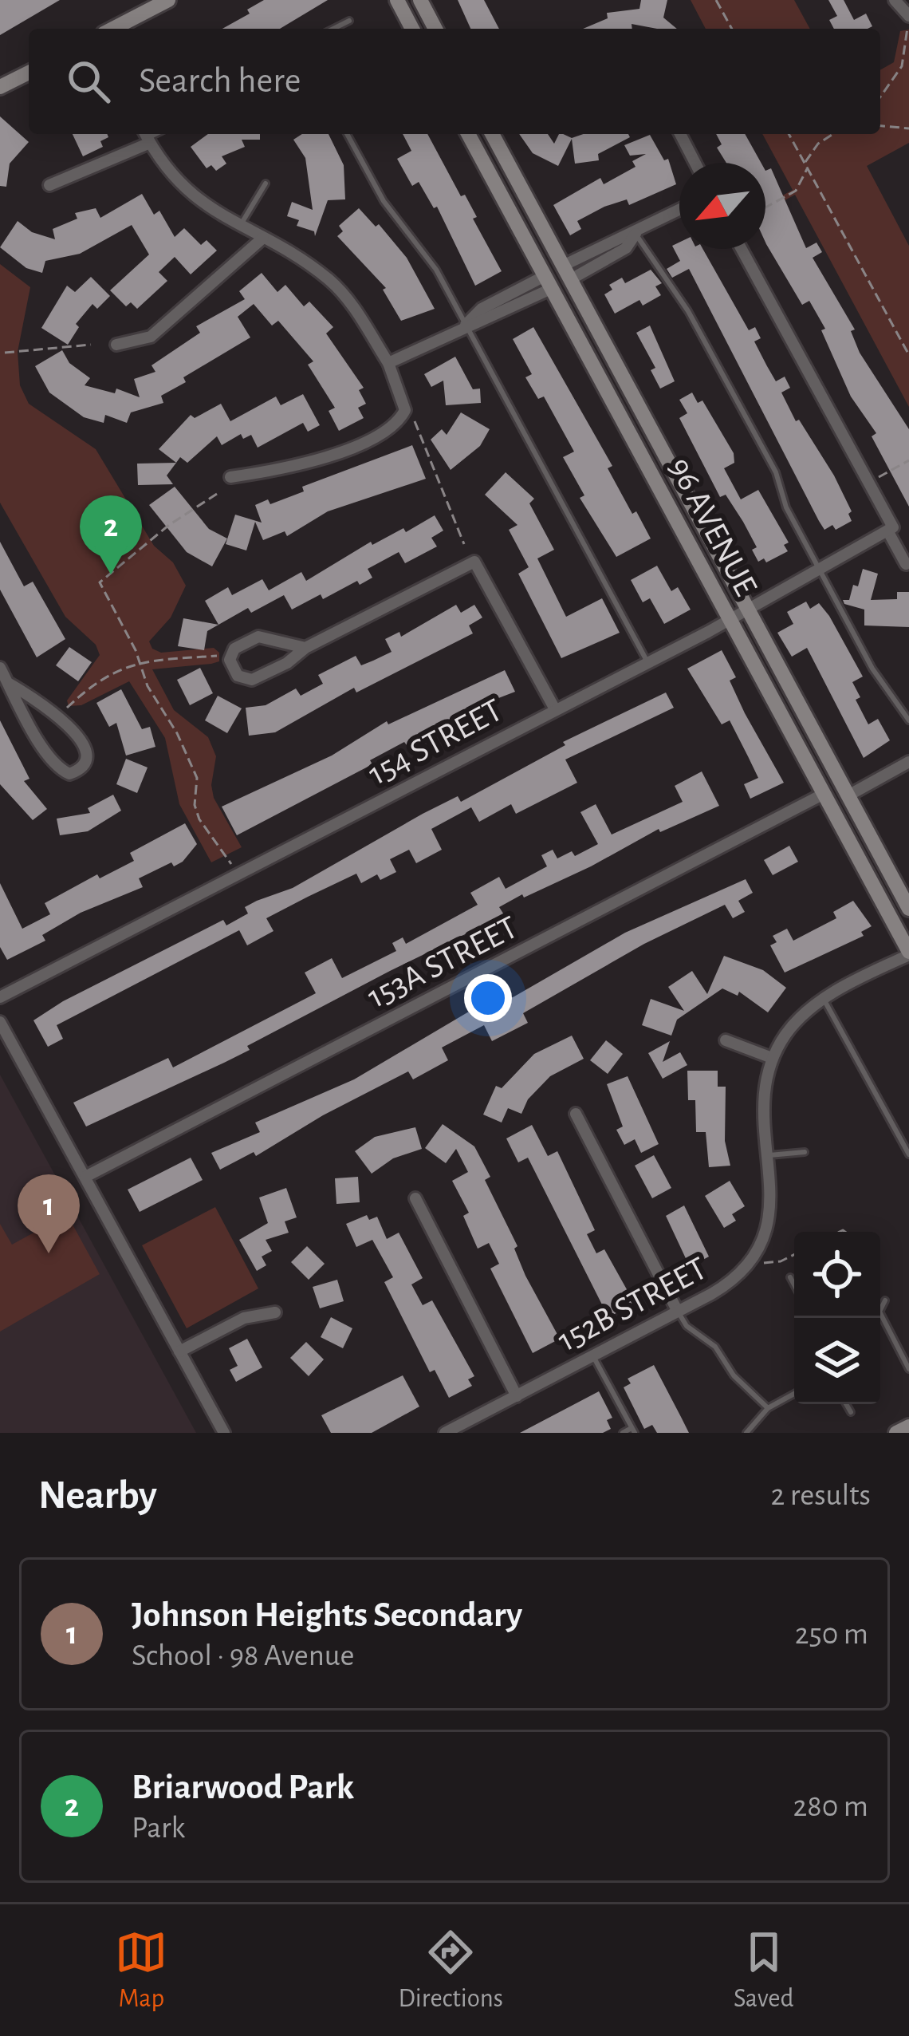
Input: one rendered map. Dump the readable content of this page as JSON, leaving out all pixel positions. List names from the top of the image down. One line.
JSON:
{"streets":{"main road":["96 AVENUE"],"street":["154 STREET","153A STREET","152B STREET"]},"crossings":[["96 AVENUE","154 STREET"],["96 AVENUE","153A STREET"],["96 AVENUE","152B STREET"]],"north":"bottom left","page":{"search":"Search here","pins":["2","1"],"heading":["Nearby","2 results"],"list":[{"mark":"1","name":"Johnson Heights Secondary","note":"School · 98 Avenue","value":"250 m"},{"mark":"2","name":"Briarwood Park","note":"Park","value":"280 m"}],"nav":["Map","Directions","Saved"]}}
